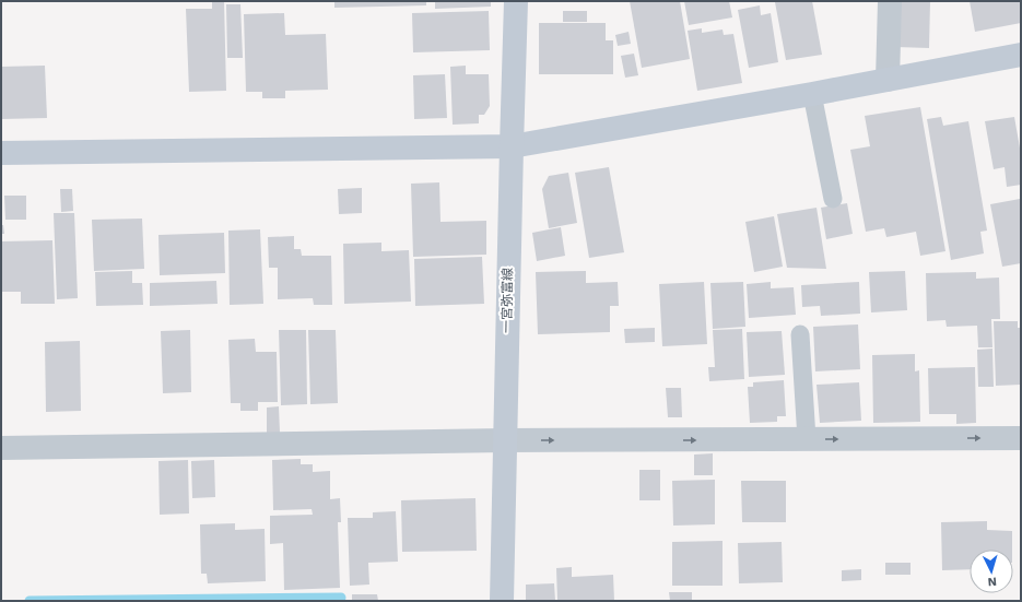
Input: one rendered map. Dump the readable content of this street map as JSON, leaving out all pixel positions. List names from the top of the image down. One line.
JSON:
{"streets":{"street":["一宮弥富線"]},"north":"bottom"}
